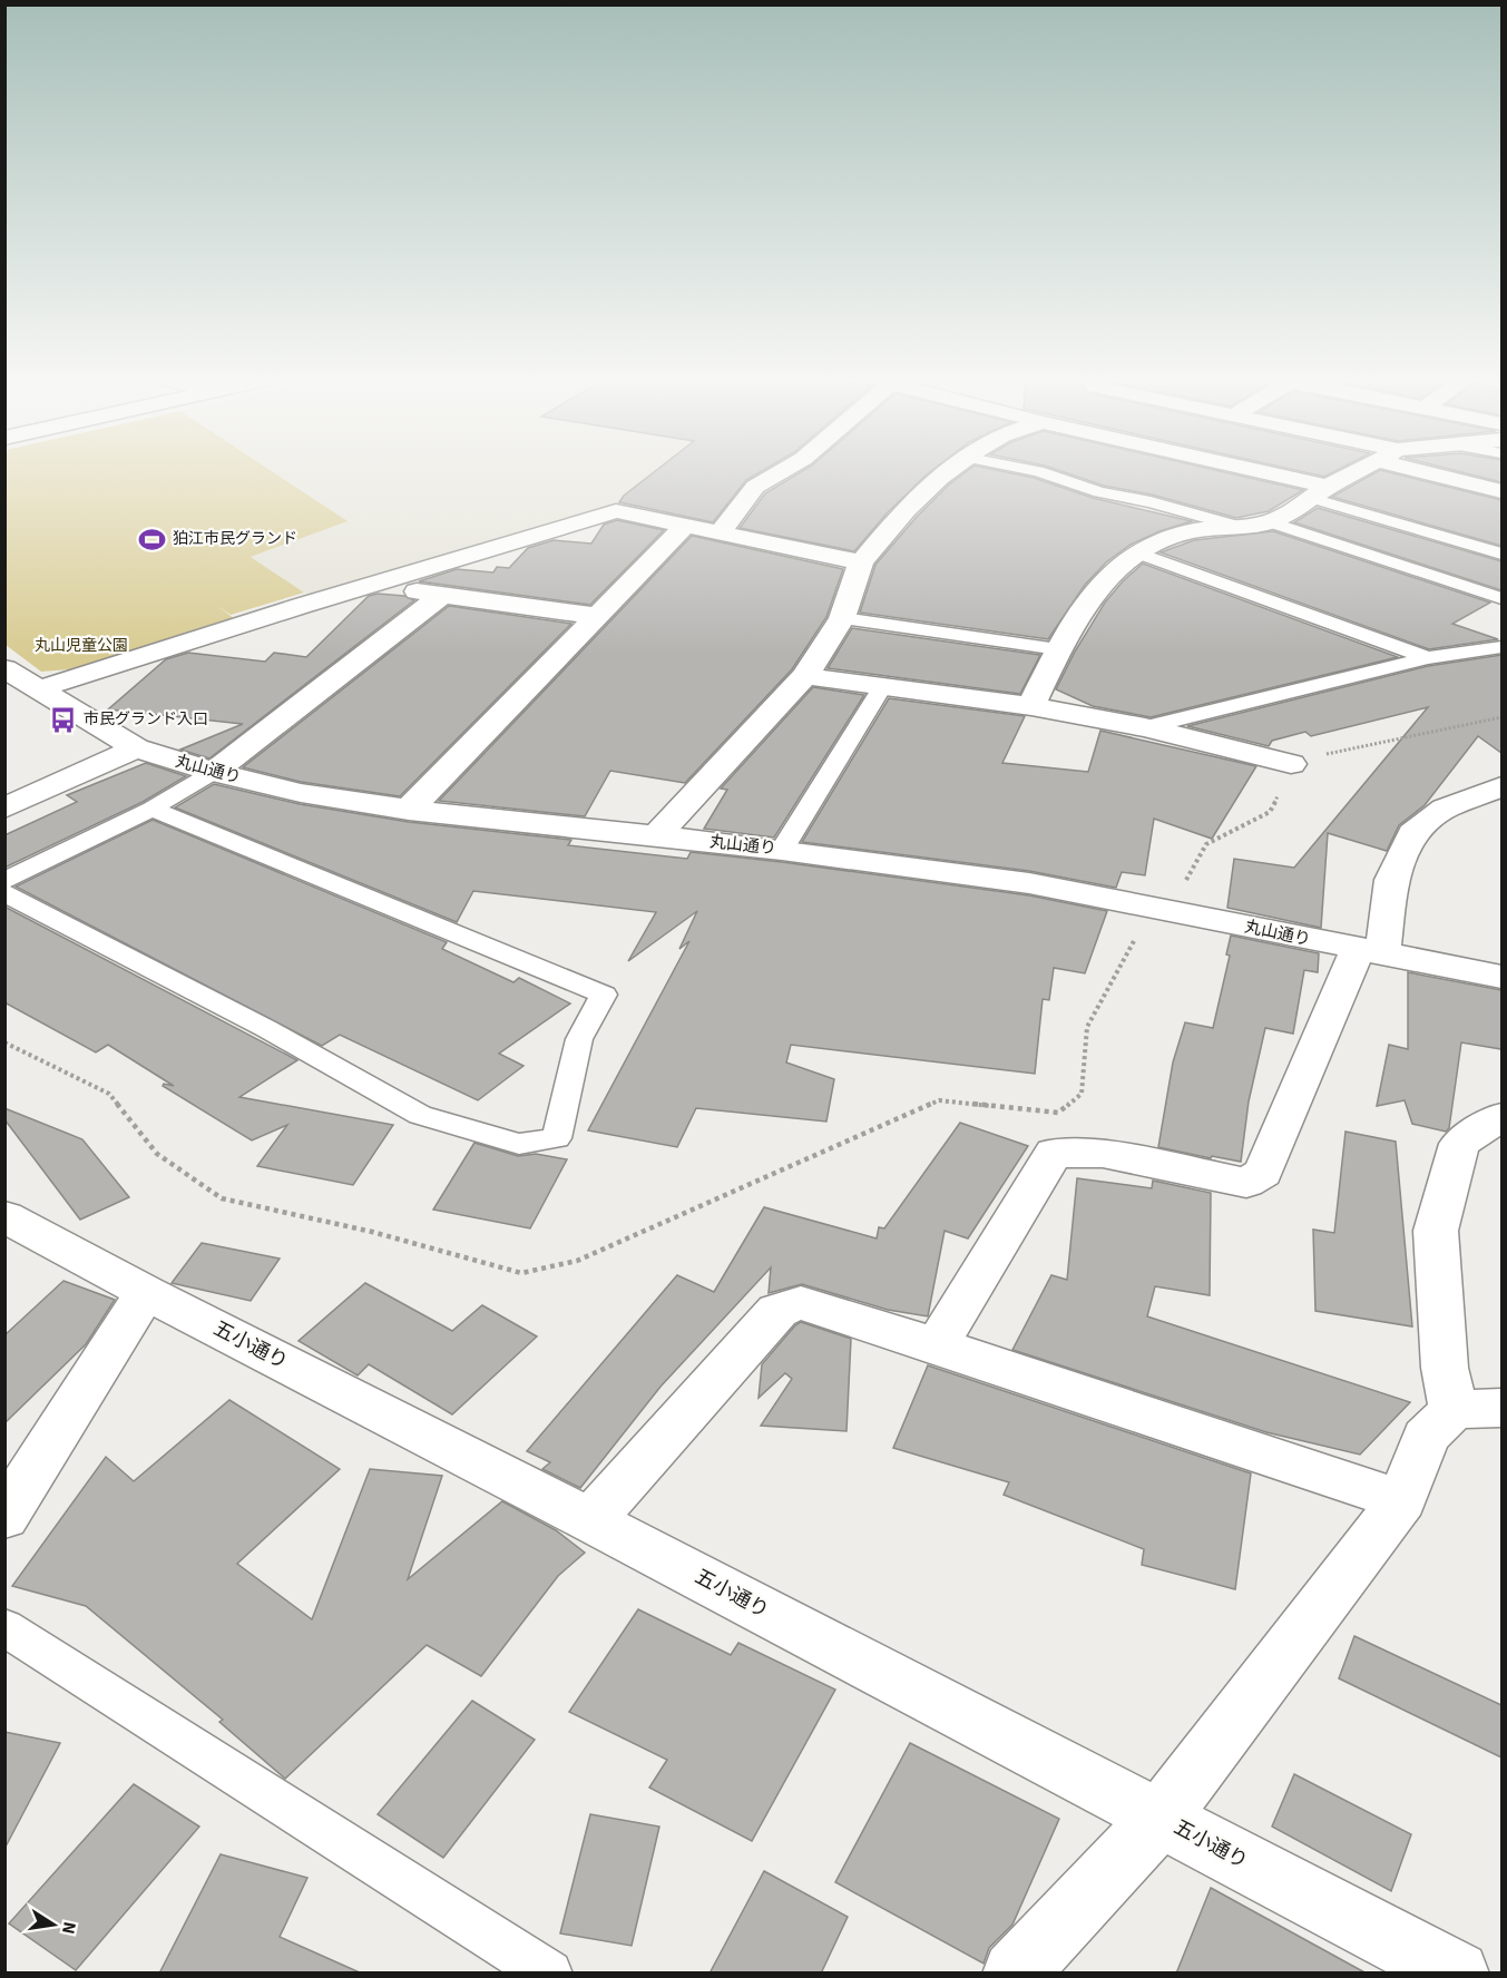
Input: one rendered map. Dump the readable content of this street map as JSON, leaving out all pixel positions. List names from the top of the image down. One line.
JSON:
{"streets":{"street":["丸山通り","五小通り"]},"parks":["丸山児童公園"],"places":{"sports":["狛江市民グランド"],"bus stop":["市民グランド入口"]},"north":"right"}
